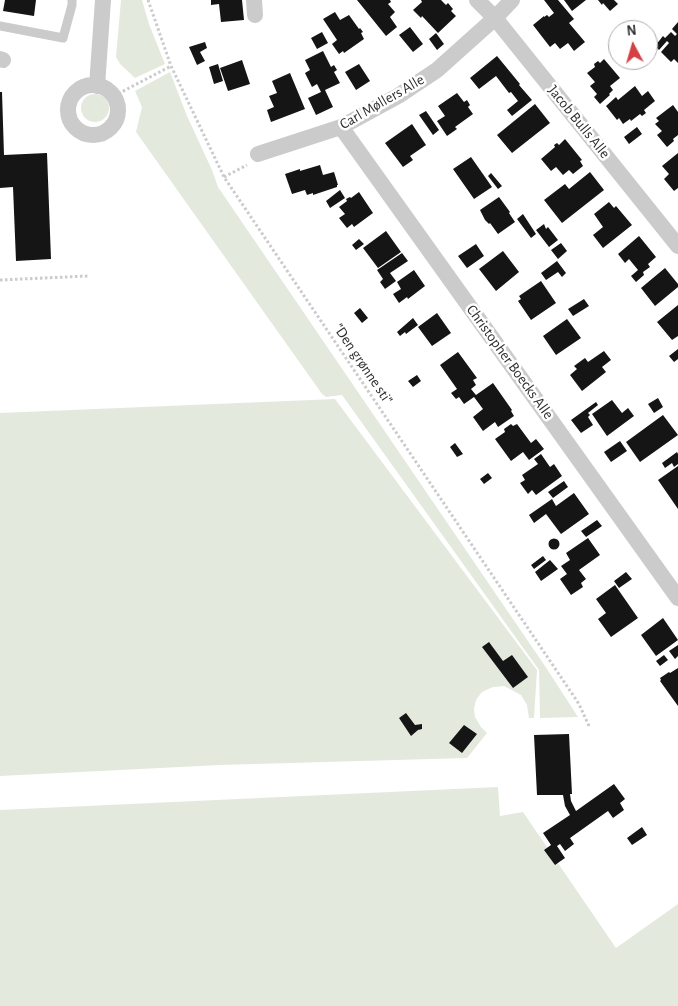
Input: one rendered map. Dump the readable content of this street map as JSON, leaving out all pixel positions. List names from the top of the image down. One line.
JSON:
{"streets":{"street":["Carl Møllers Alle","Jacob Bulls Alle","Christopher Boecks Alle"],"path":["\"Den grønne sti\""]},"crossings":[["Carl Møllers Alle","Jacob Bulls Alle"],["Carl Møllers Alle","Christopher Boecks Alle"]],"north":"top"}
